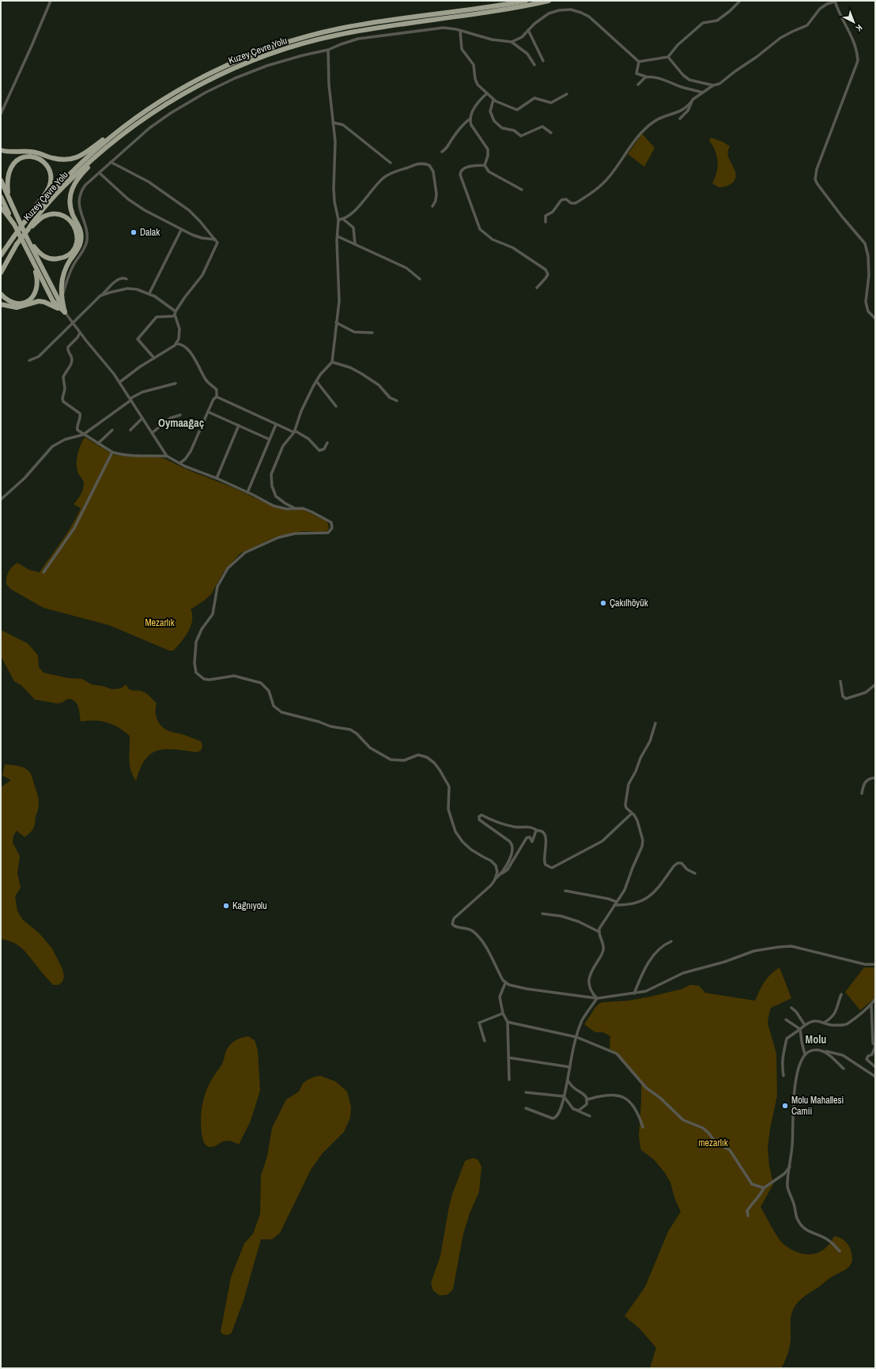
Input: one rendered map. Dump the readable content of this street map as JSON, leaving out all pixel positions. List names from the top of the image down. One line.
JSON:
{"streets":{"highway":["Kuzey Çevre Yolu"]},"districts":["Oymaağaç","Molu"],"parks":["Mezarlık","mezarlık"],"places":["Dalak","Çakılhöyük","Kağnıyolu","Molu Mahallesi Camii"],"north":"bottom right"}
